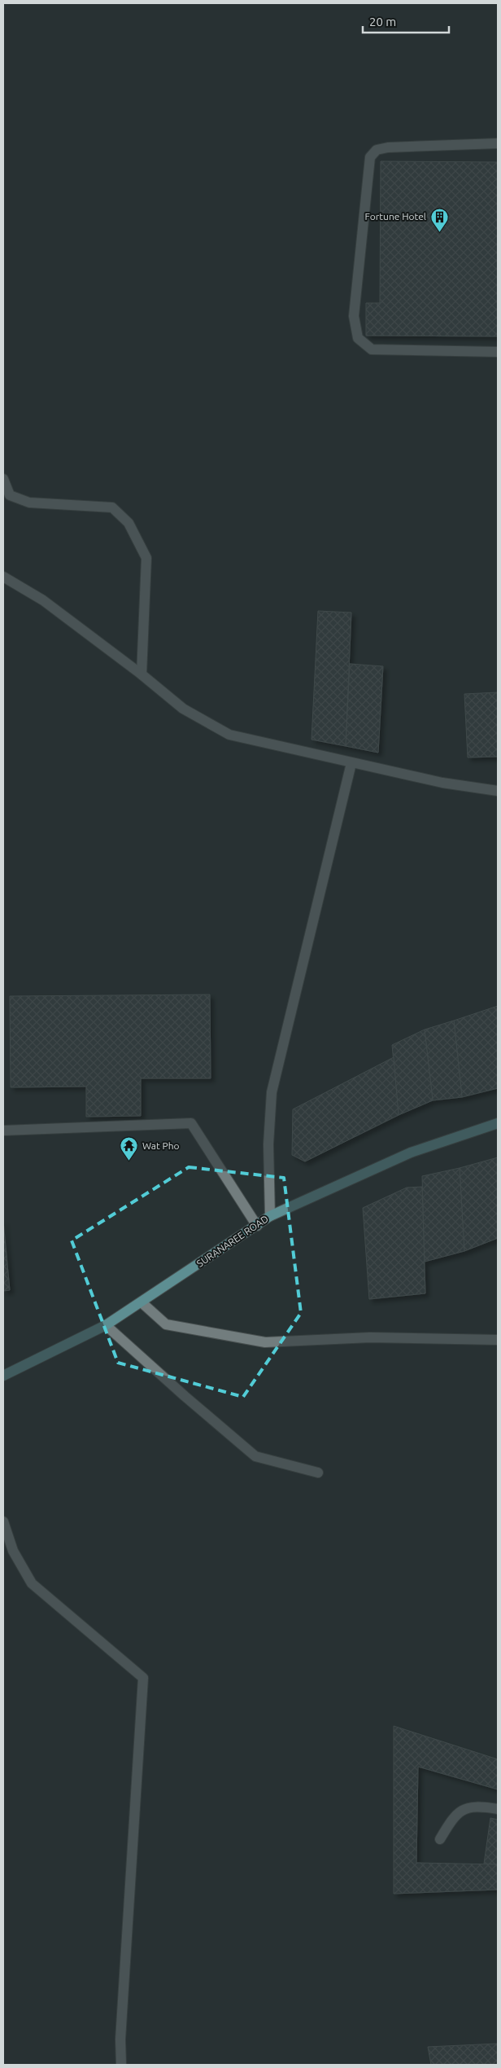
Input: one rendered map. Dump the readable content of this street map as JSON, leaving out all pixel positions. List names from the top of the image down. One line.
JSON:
{"streets":{"main road":["SURANAREE ROAD"]},"places":{"building":["Fortune Hotel"],"temple":["Wat Pho"]},"scale_bar":"20 m"}
